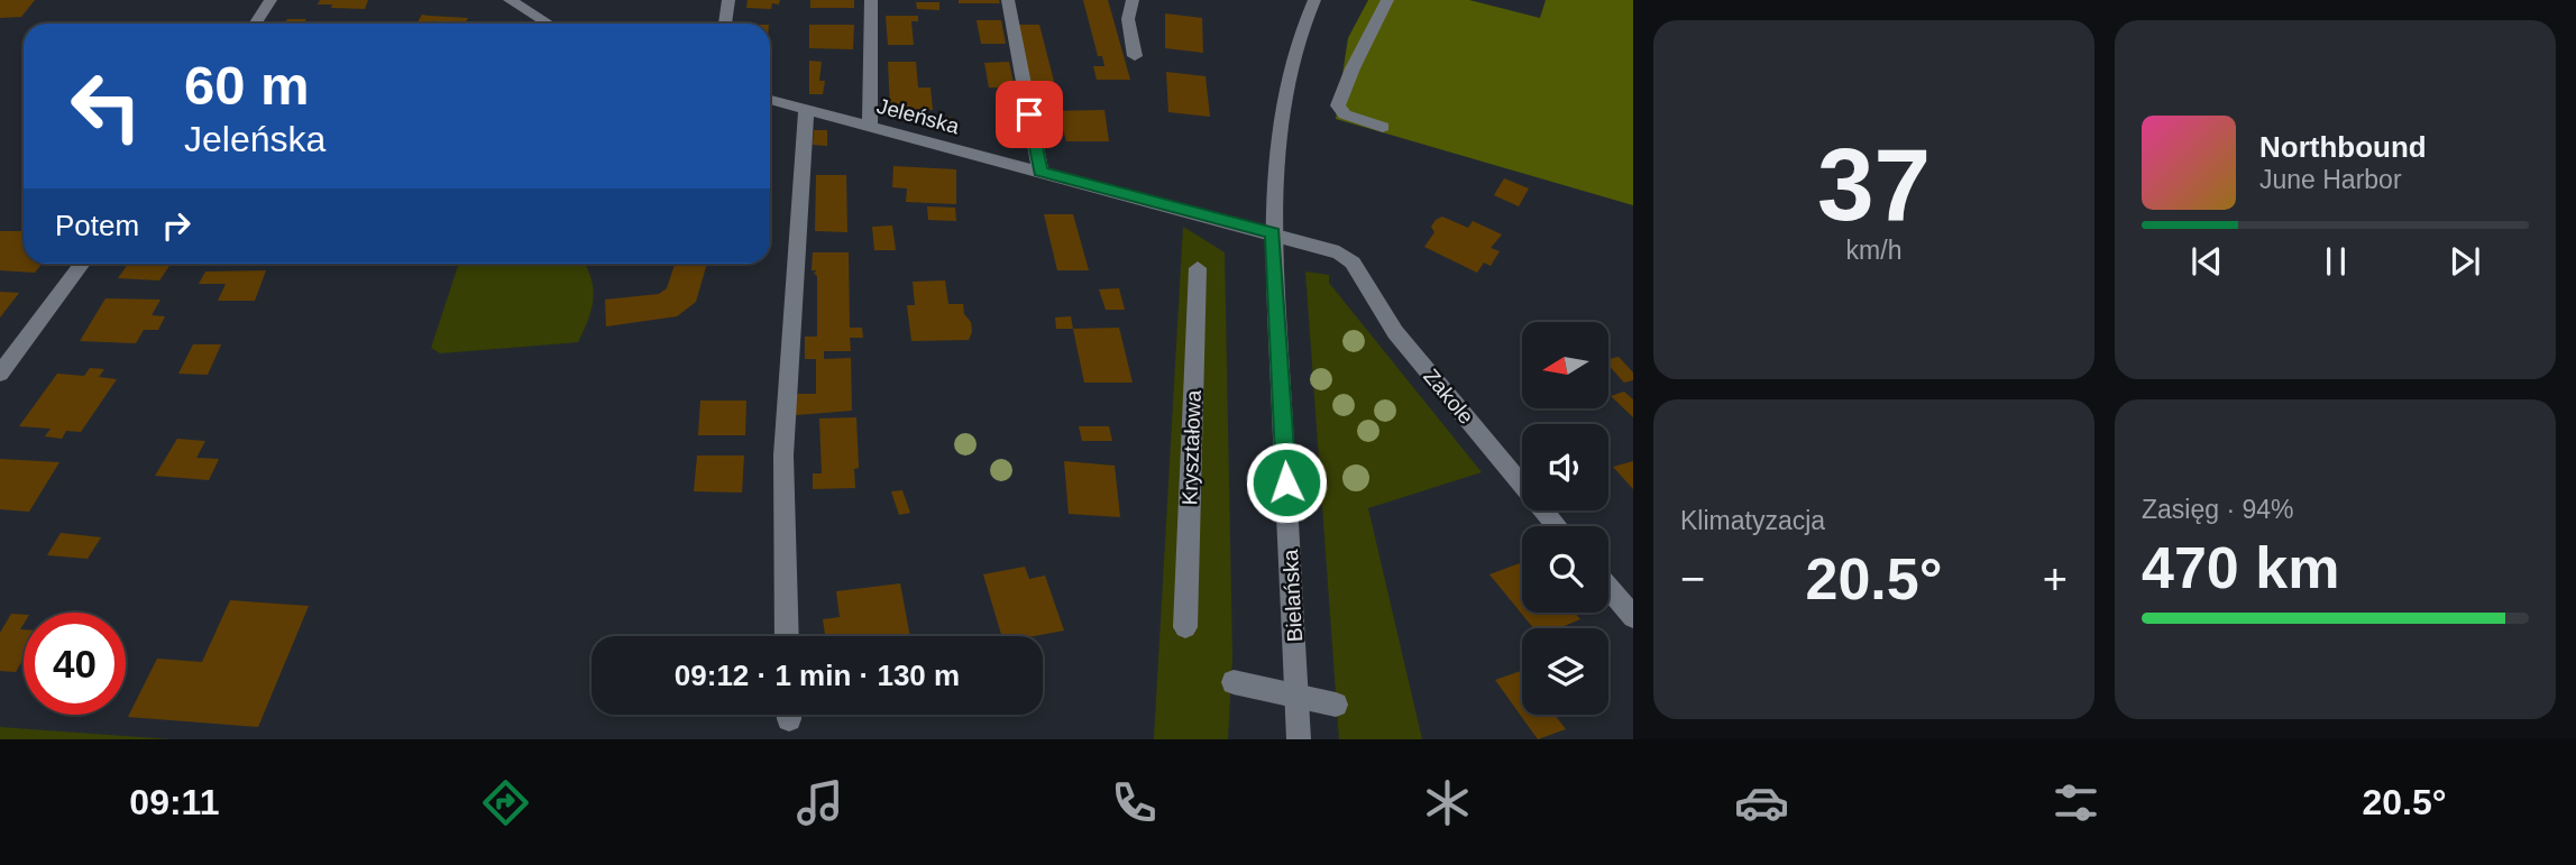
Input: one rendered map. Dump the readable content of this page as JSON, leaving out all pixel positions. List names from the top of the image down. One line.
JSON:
{"streets":{"street":["Jeleńska","Zakole","Kryształowa","Bielańska"]},"crossings":[["Jeleńska","Zakole"],["Jeleńska","Bielańska"]],"north":"left","page":{"tile":[["37","km/h"],"Klimatyzacja",["Zasięg · 94%","470 km"]],"turn":["60 m","Jeleńska"],"song":["Northbound","June Harbor"],"then":"Potem","heat":["−","20.5°","+"],"limit":"40","trip":"09:12 · 1 min · 130 m","tabs":["09:11","20.5°"]}}
